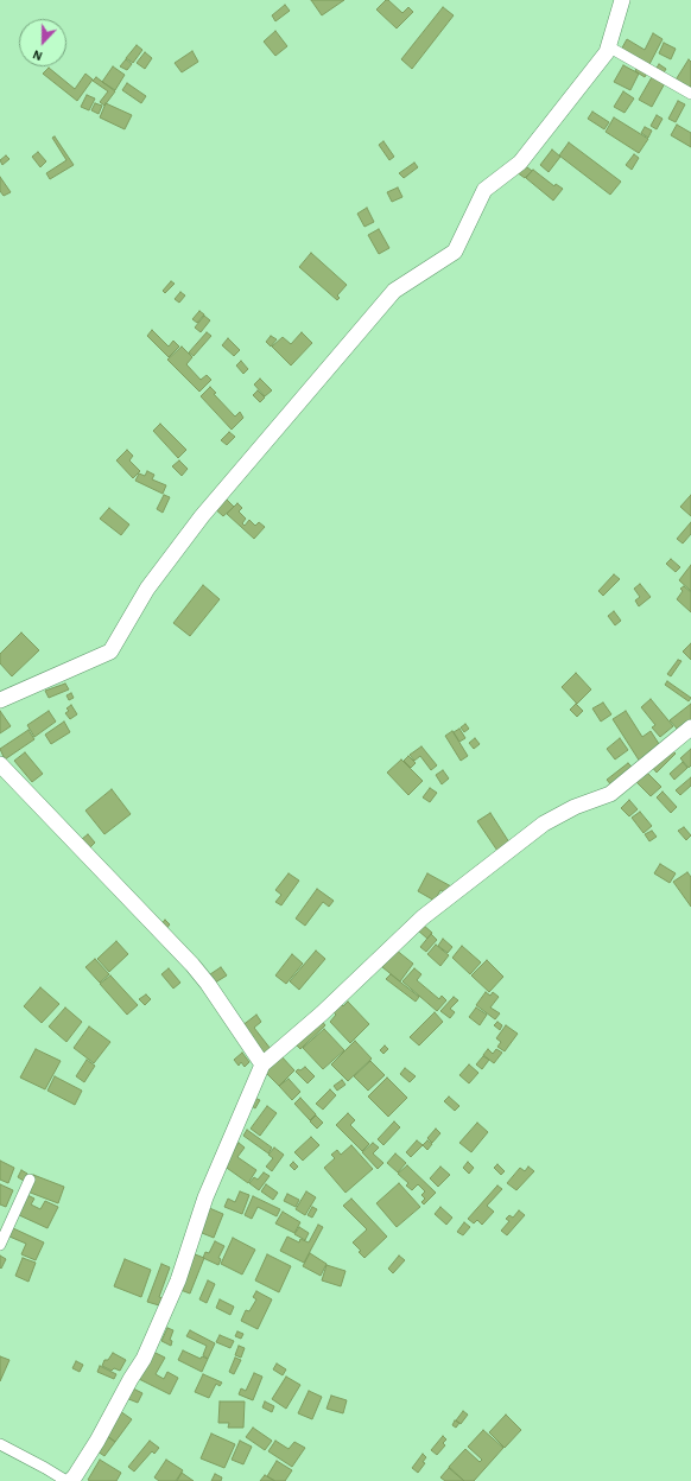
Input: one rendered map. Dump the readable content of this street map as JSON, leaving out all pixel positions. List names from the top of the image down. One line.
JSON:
{"north":"bottom"}
